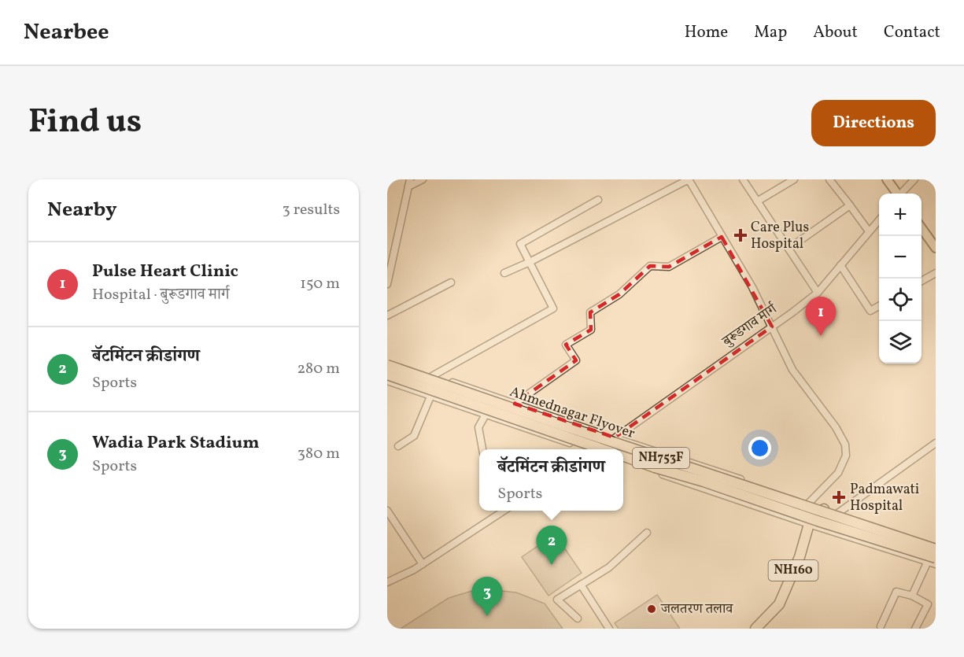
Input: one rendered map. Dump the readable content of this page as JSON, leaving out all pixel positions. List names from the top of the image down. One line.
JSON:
{"streets":{"highway":["Ahmednagar Flyover","NH753F","NH160"],"street":["बुरूडगाव मार्ग"]},"places":{"health":["Care Plus Hospital","Padmawati Hospital"],"other":["जलतरण तलाव"]},"page":{"header":"Nearbee","nav":["Home","Map","About","Contact"],"title":"Find us","buttons":"Directions","heading":["Nearby","3 results"],"map_buttons":["+","−"],"list":[{"mark":"1","name":"Pulse Heart Clinic","note":"Hospital · बुरूडगाव मार्ग","value":"150 m"},{"mark":"2","name":"बॅटमिंटन क्रीडांगण","note":"Sports","value":"280 m"},{"mark":"3","name":"Wadia Park Stadium","note":"Sports","value":"380 m"}],"pins":["1","2","3"],"popup":["बॅटमिंटन क्रीडांगण","Sports"]}}
